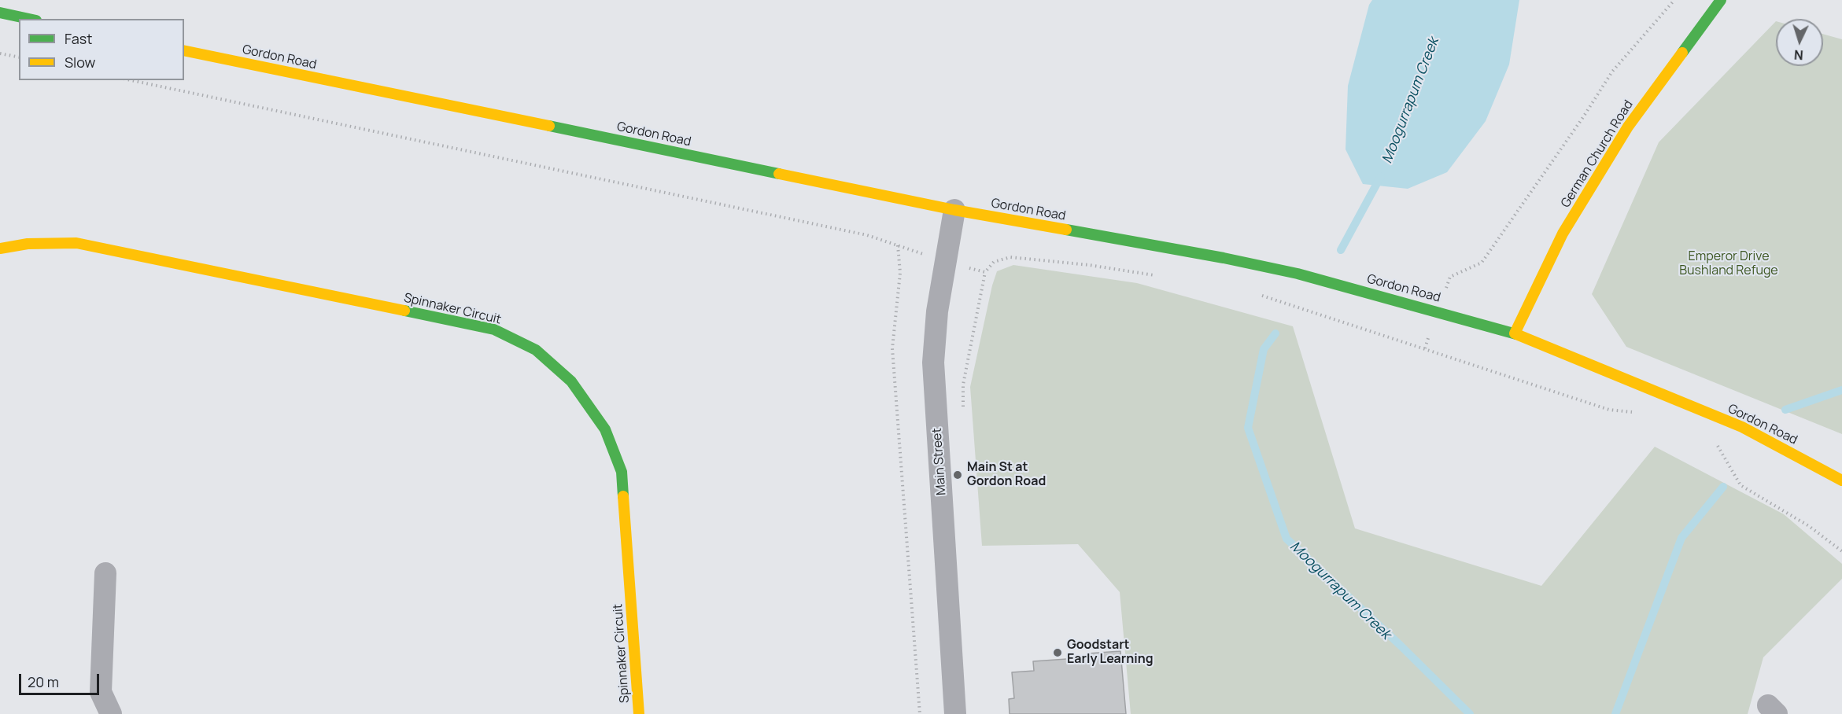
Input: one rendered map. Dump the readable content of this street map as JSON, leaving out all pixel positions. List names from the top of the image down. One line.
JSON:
{"streets":{"street":["Gordon Road","German Church Road","Spinnaker Circuit","Main Street"]},"crossings":[["Gordon Road","German Church Road"],["Gordon Road","Main Street"]],"water":["Moogurrapum Creek"],"parks":["Emperor Drive Bushland Refuge"],"places":["Main St at Gordon Road","Goodstart Early Learning"],"legend":["Fast","Slow"],"scale_bar":"20 m","north":"bottom"}
